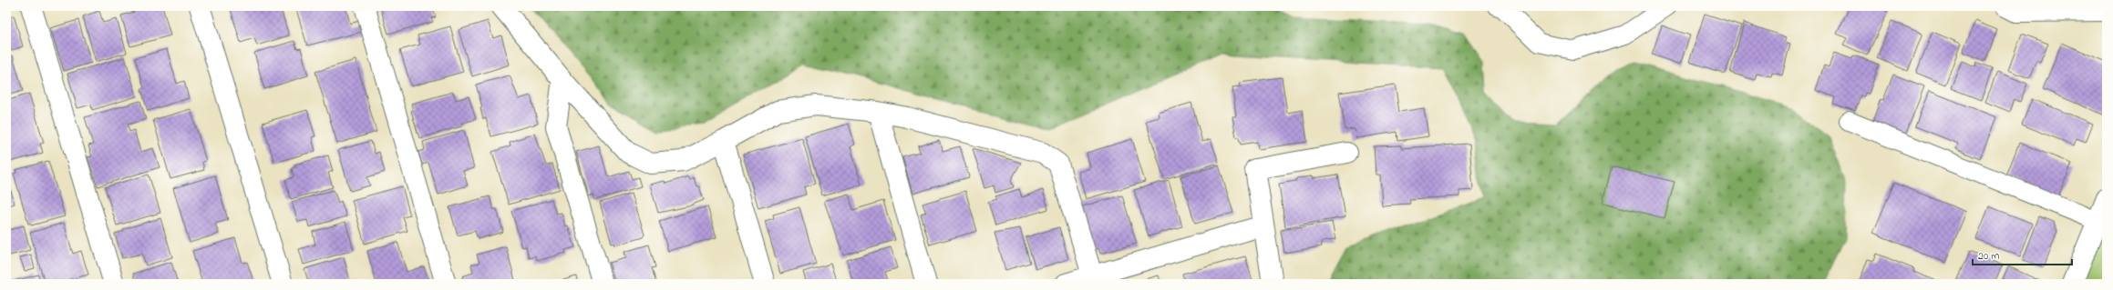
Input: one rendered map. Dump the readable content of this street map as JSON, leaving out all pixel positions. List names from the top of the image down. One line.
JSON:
{"scale_bar":"20 m"}
